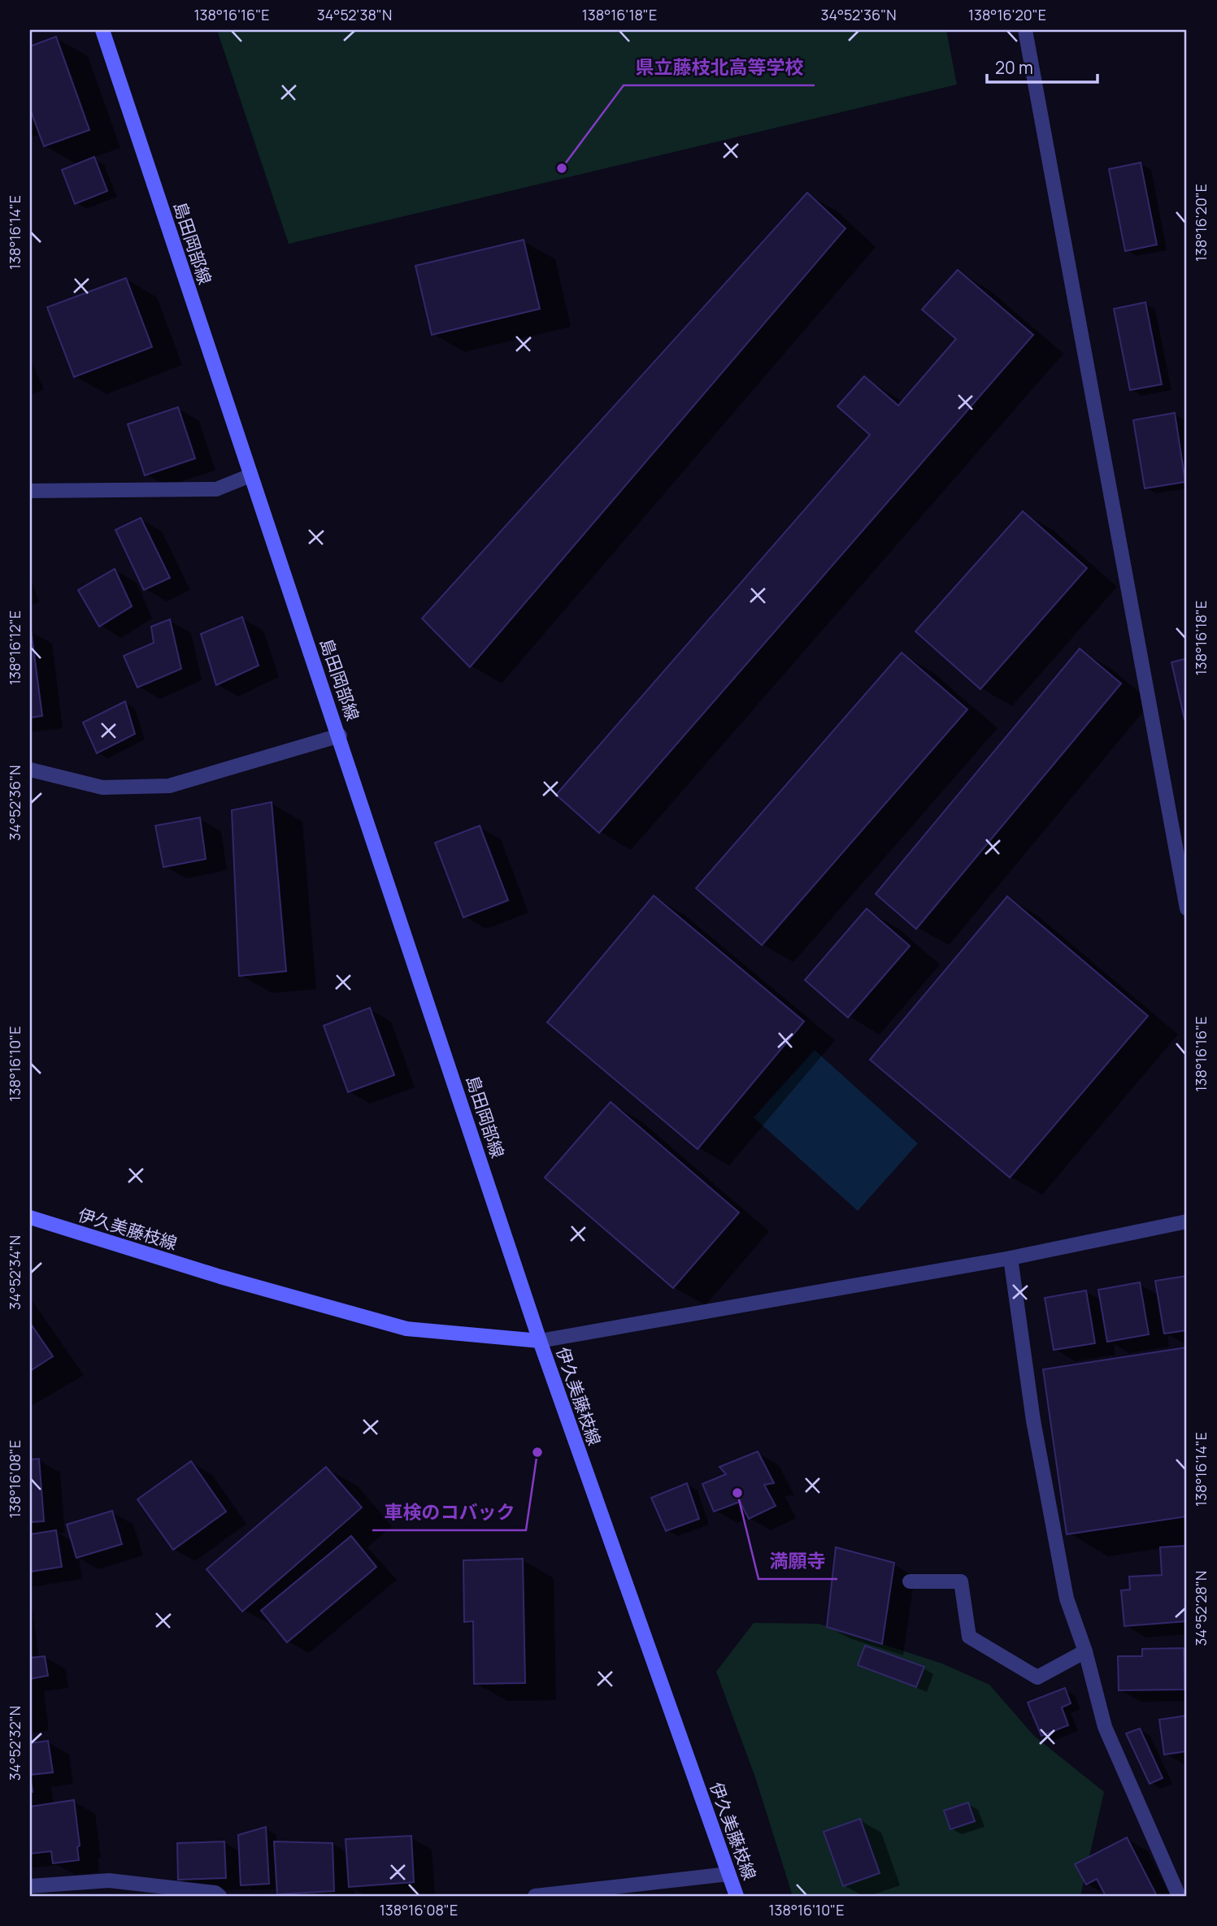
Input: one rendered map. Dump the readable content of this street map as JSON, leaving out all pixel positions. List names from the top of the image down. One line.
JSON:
{"streets":{"main road":["島田岡部線","伊久美藤枝線"]},"crossings":[["島田岡部線","伊久美藤枝線"]],"places":["県立藤枝北高等学校","車検のコバック","満願寺"],"scale_bar":"20 m","coordinates":["138°16'16\"E","34°52'38\"N","138°16'18\"E","34°52'36\"N","138°16'20\"E","138°16'14\"E","138°16'12\"E","138°16'10\"E","34°52'34\"N","138°16'08\"E","34°52'28\"N","34°52'32\"N"]}
